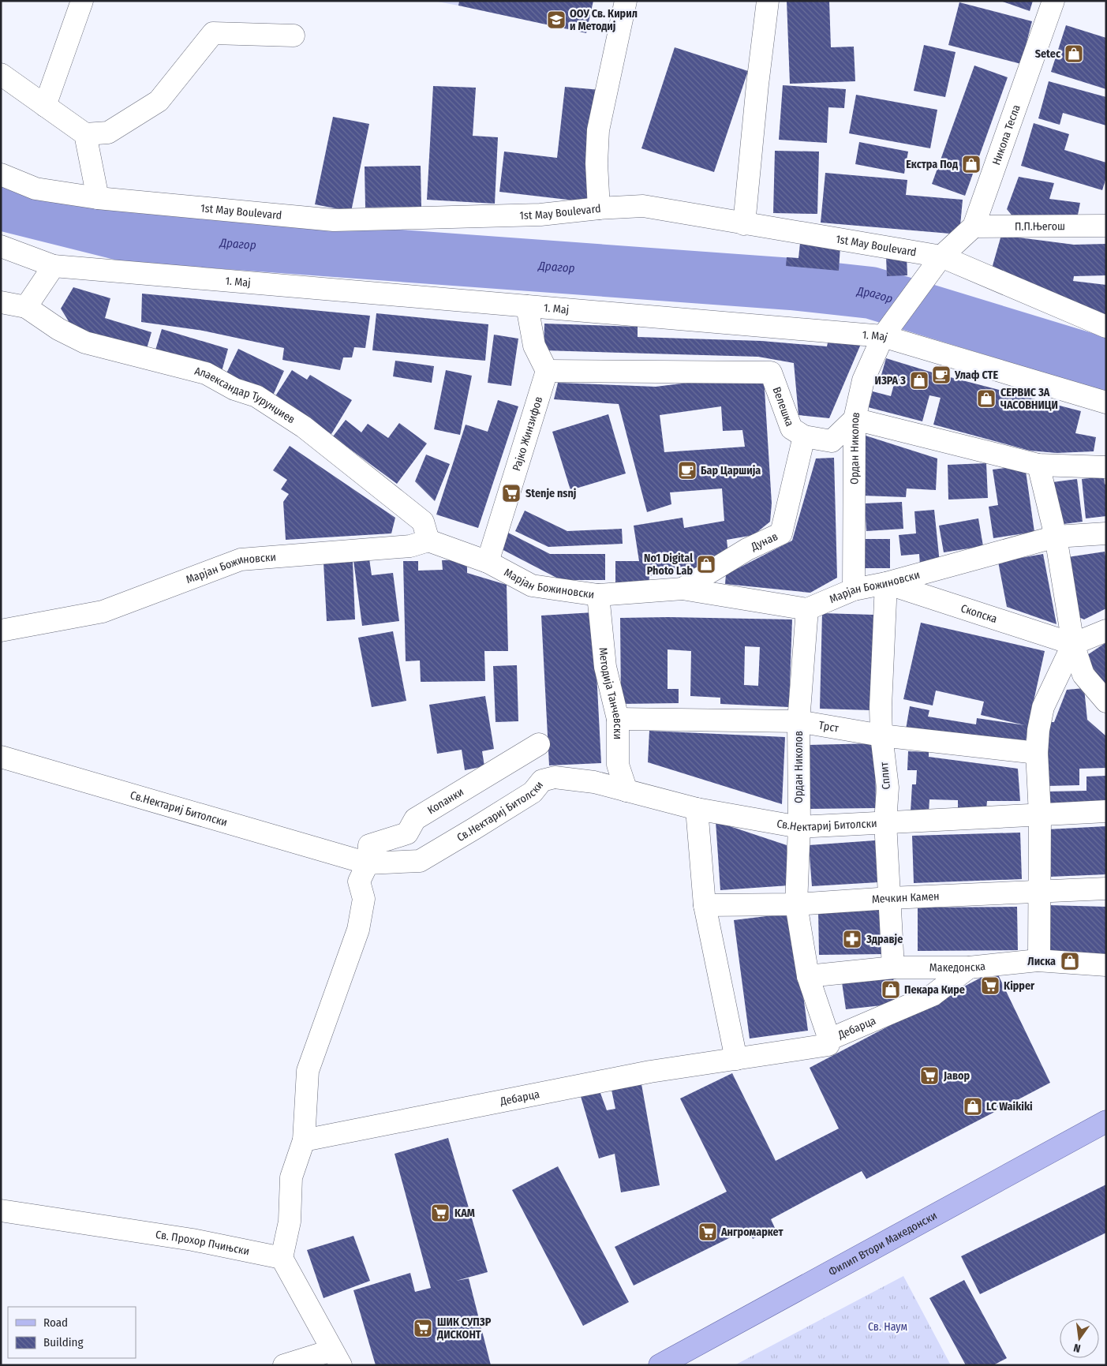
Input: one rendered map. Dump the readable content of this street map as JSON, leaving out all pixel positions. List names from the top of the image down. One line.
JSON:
{"streets":{"main road":["Филип Втори Македонски"],"street":["Никола Тесла","1st May Boulevard","П.П.Његош","1. Мај","Алаександар Турунџиев","Велешка","Рајко Жинзифов","Ордан Николов","Дунав","Марјан Божиновски","Скопска","Методија Танчевски","Трст","Сплит","Копанки","Св.Нектариј Битолски","Мечкин Камен","Македонска","Дебарца","Св. Прохор Пчињски"]},"crossings":[["Никола Тесла","1st May Boulevard"],["Никола Тесла","П.П.Његош"],["Никола Тесла","Ордан Николов"],["1. Мај","Ордан Николов"],["Алаександар Турунџиев","Марјан Божиновски"],["Велешка","Рајко Жинзифов"],["Велешка","Ордан Николов"],["Велешка","Дунав"],["Рајко Жинзифов","Марјан Божиновски"],["Ордан Николов","Марјан Божиновски"],["Ордан Николов","Трст"],["Ордан Николов","Св.Нектариј Битолски"],["Ордан Николов","Мечкин Камен"],["Ордан Николов","Македонска"],["Ордан Николов","Дебарца"],["Дунав","Марјан Божиновски"],["Марјан Божиновски","Скопска"],["Марјан Божиновски","Методија Танчевски"],["Марјан Божиновски","Сплит"],["Скопска","Сплит"],["Методија Танчевски","Трст"],["Методија Танчевски","Св.Нектариј Битолски"],["Трст","Сплит"],["Сплит","Св.Нектариј Битолски"],["Сплит","Мечкин Камен"],["Сплит","Македонска"],["Копанки","Св.Нектариј Битолски"],["Македонска","Дебарца"]],"water":["Драгор"],"parks":["Св. Наум"],"places":{"school or university":["ООУ Св. Кирил и Методиј"],"shop":["Setec","Екстра Под","ИЗРА З","СЕРВИС ЗА ЧАСОВНИЦИ","No1 Digital Photo Lab","Лиска","Пекара Кире","LC Waikiki"],"cafe":["Улаф СТЕ","Бар Царшија"],"supermarket":["Stenje nsnj","Kipper","Јавор","KAM","Ангромаркет","ШИК СУПЗР ДИСКОНТ"],"pharmacy":["Здравје"]},"legend":["Road","Building"],"north":"bottom"}
